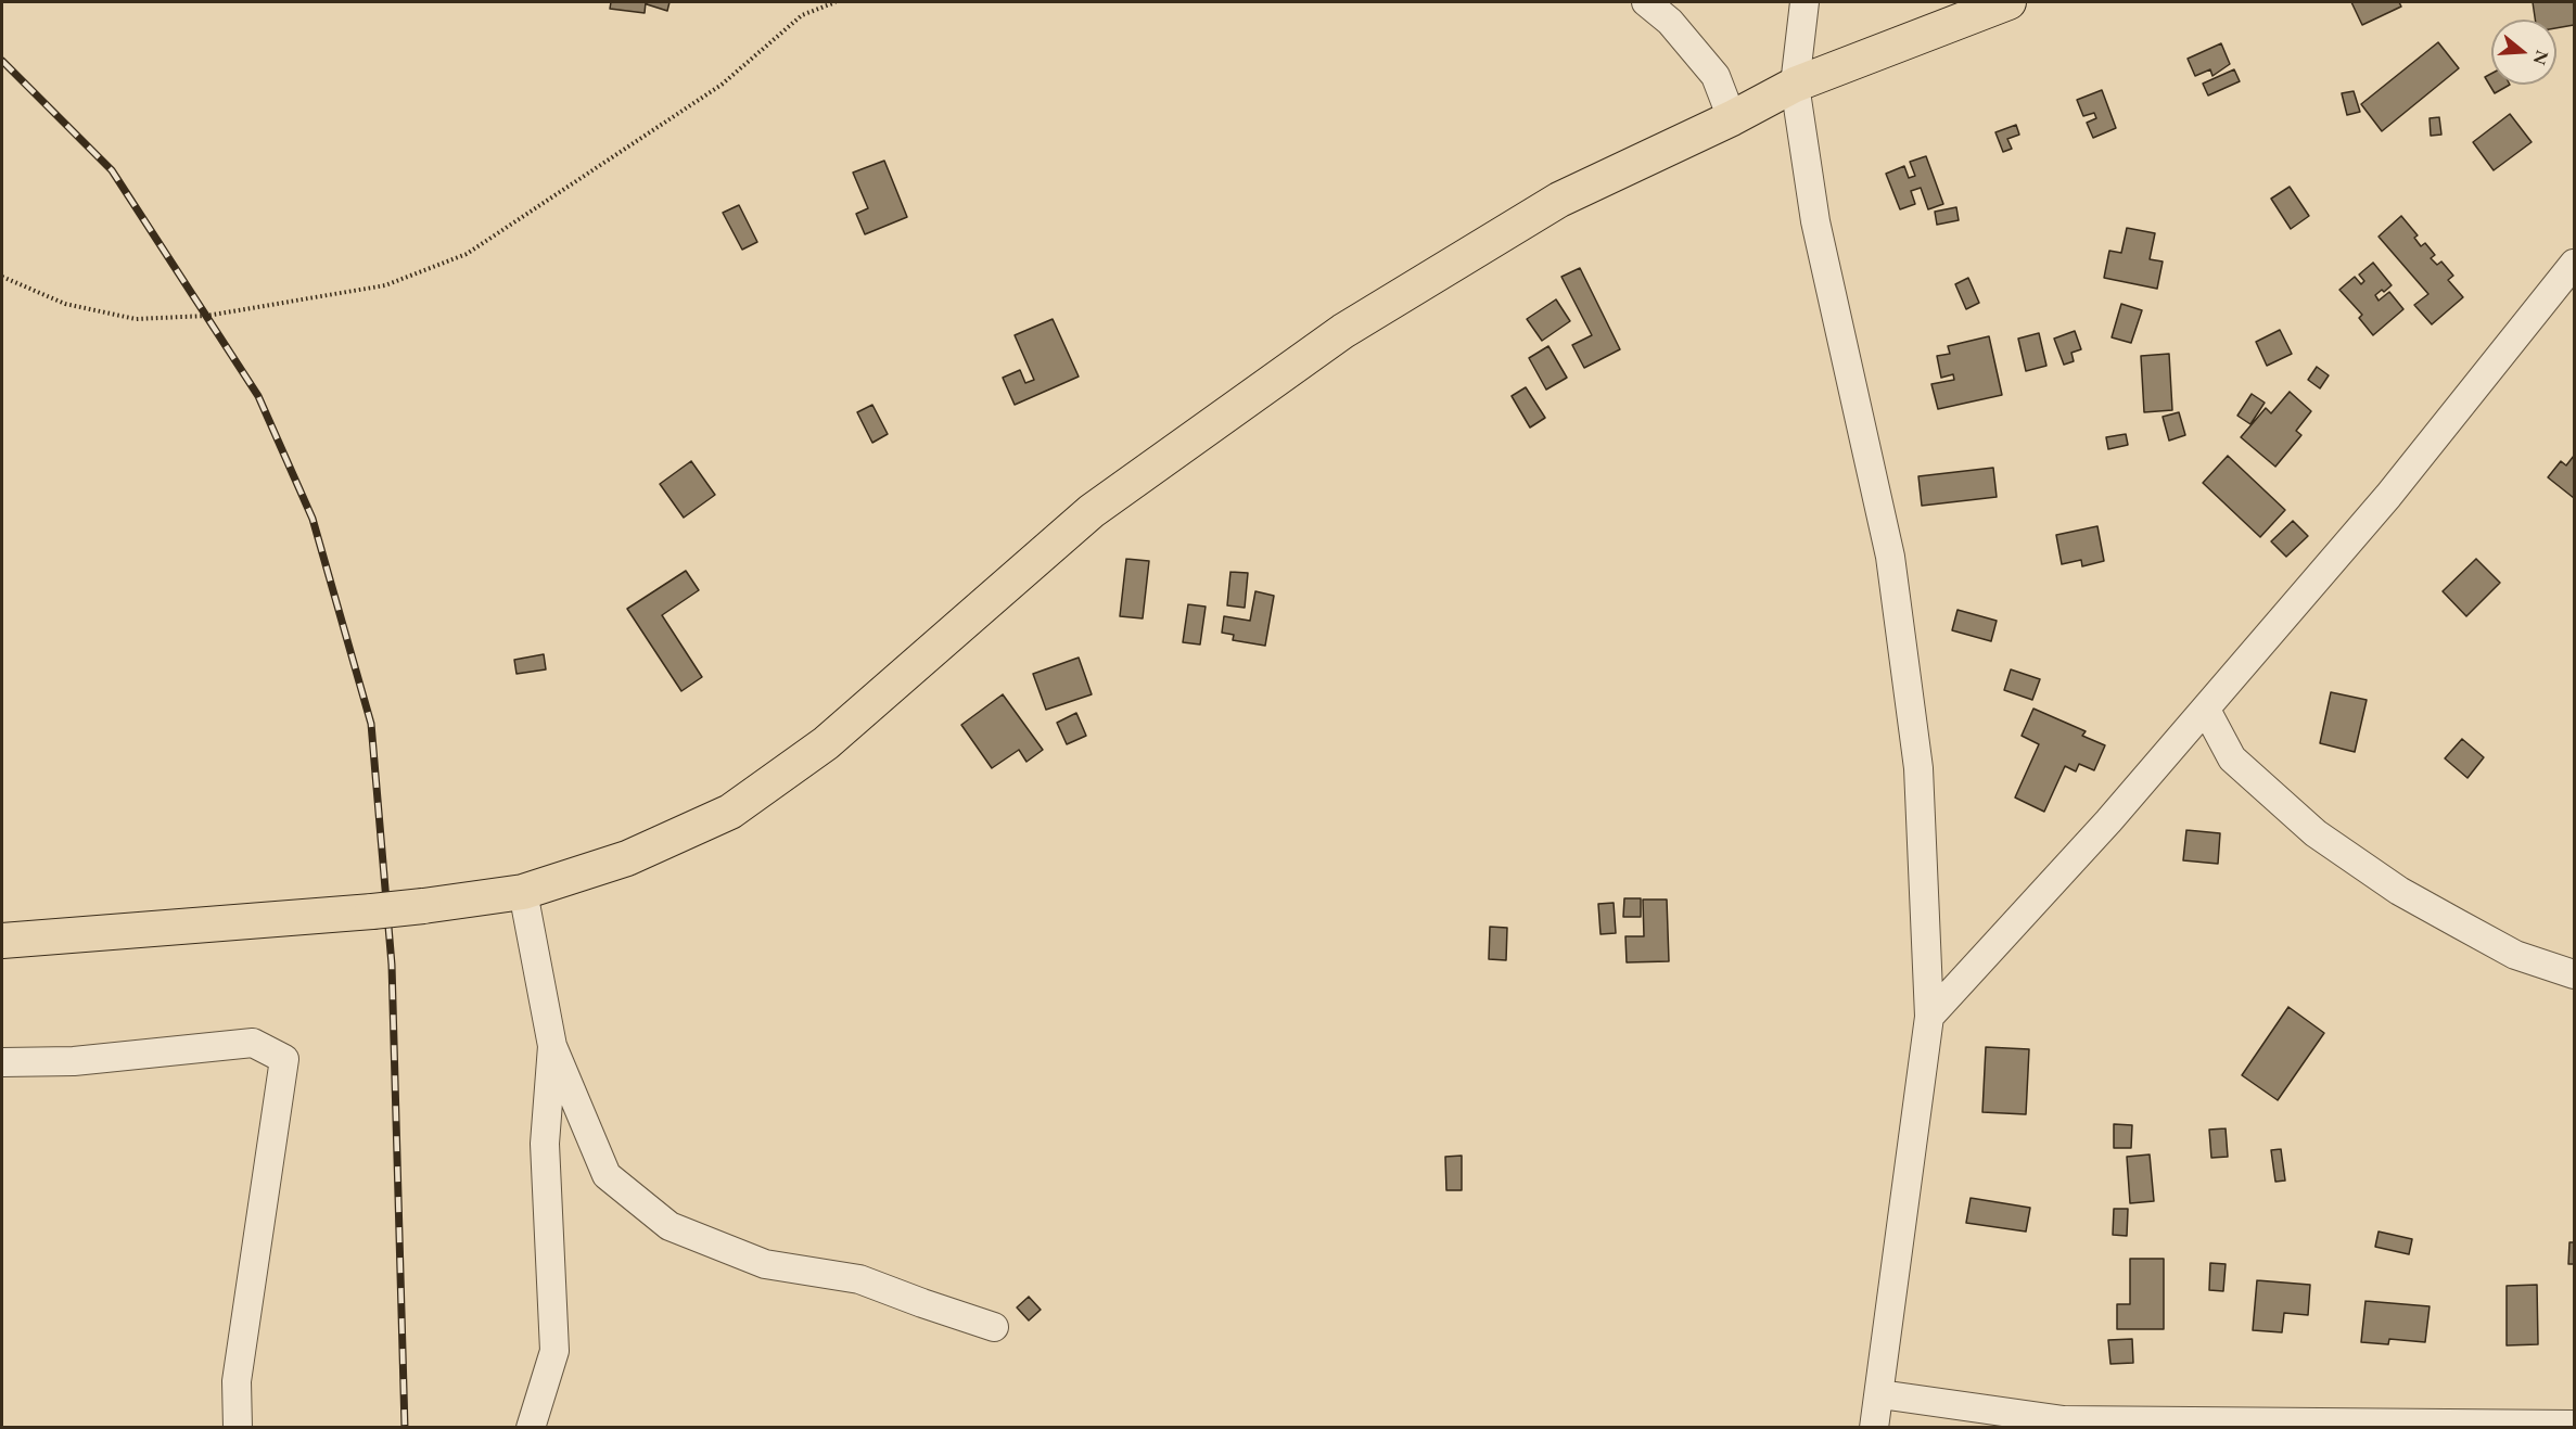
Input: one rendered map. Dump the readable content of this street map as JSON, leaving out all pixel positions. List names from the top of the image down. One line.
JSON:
{"north":"right"}
